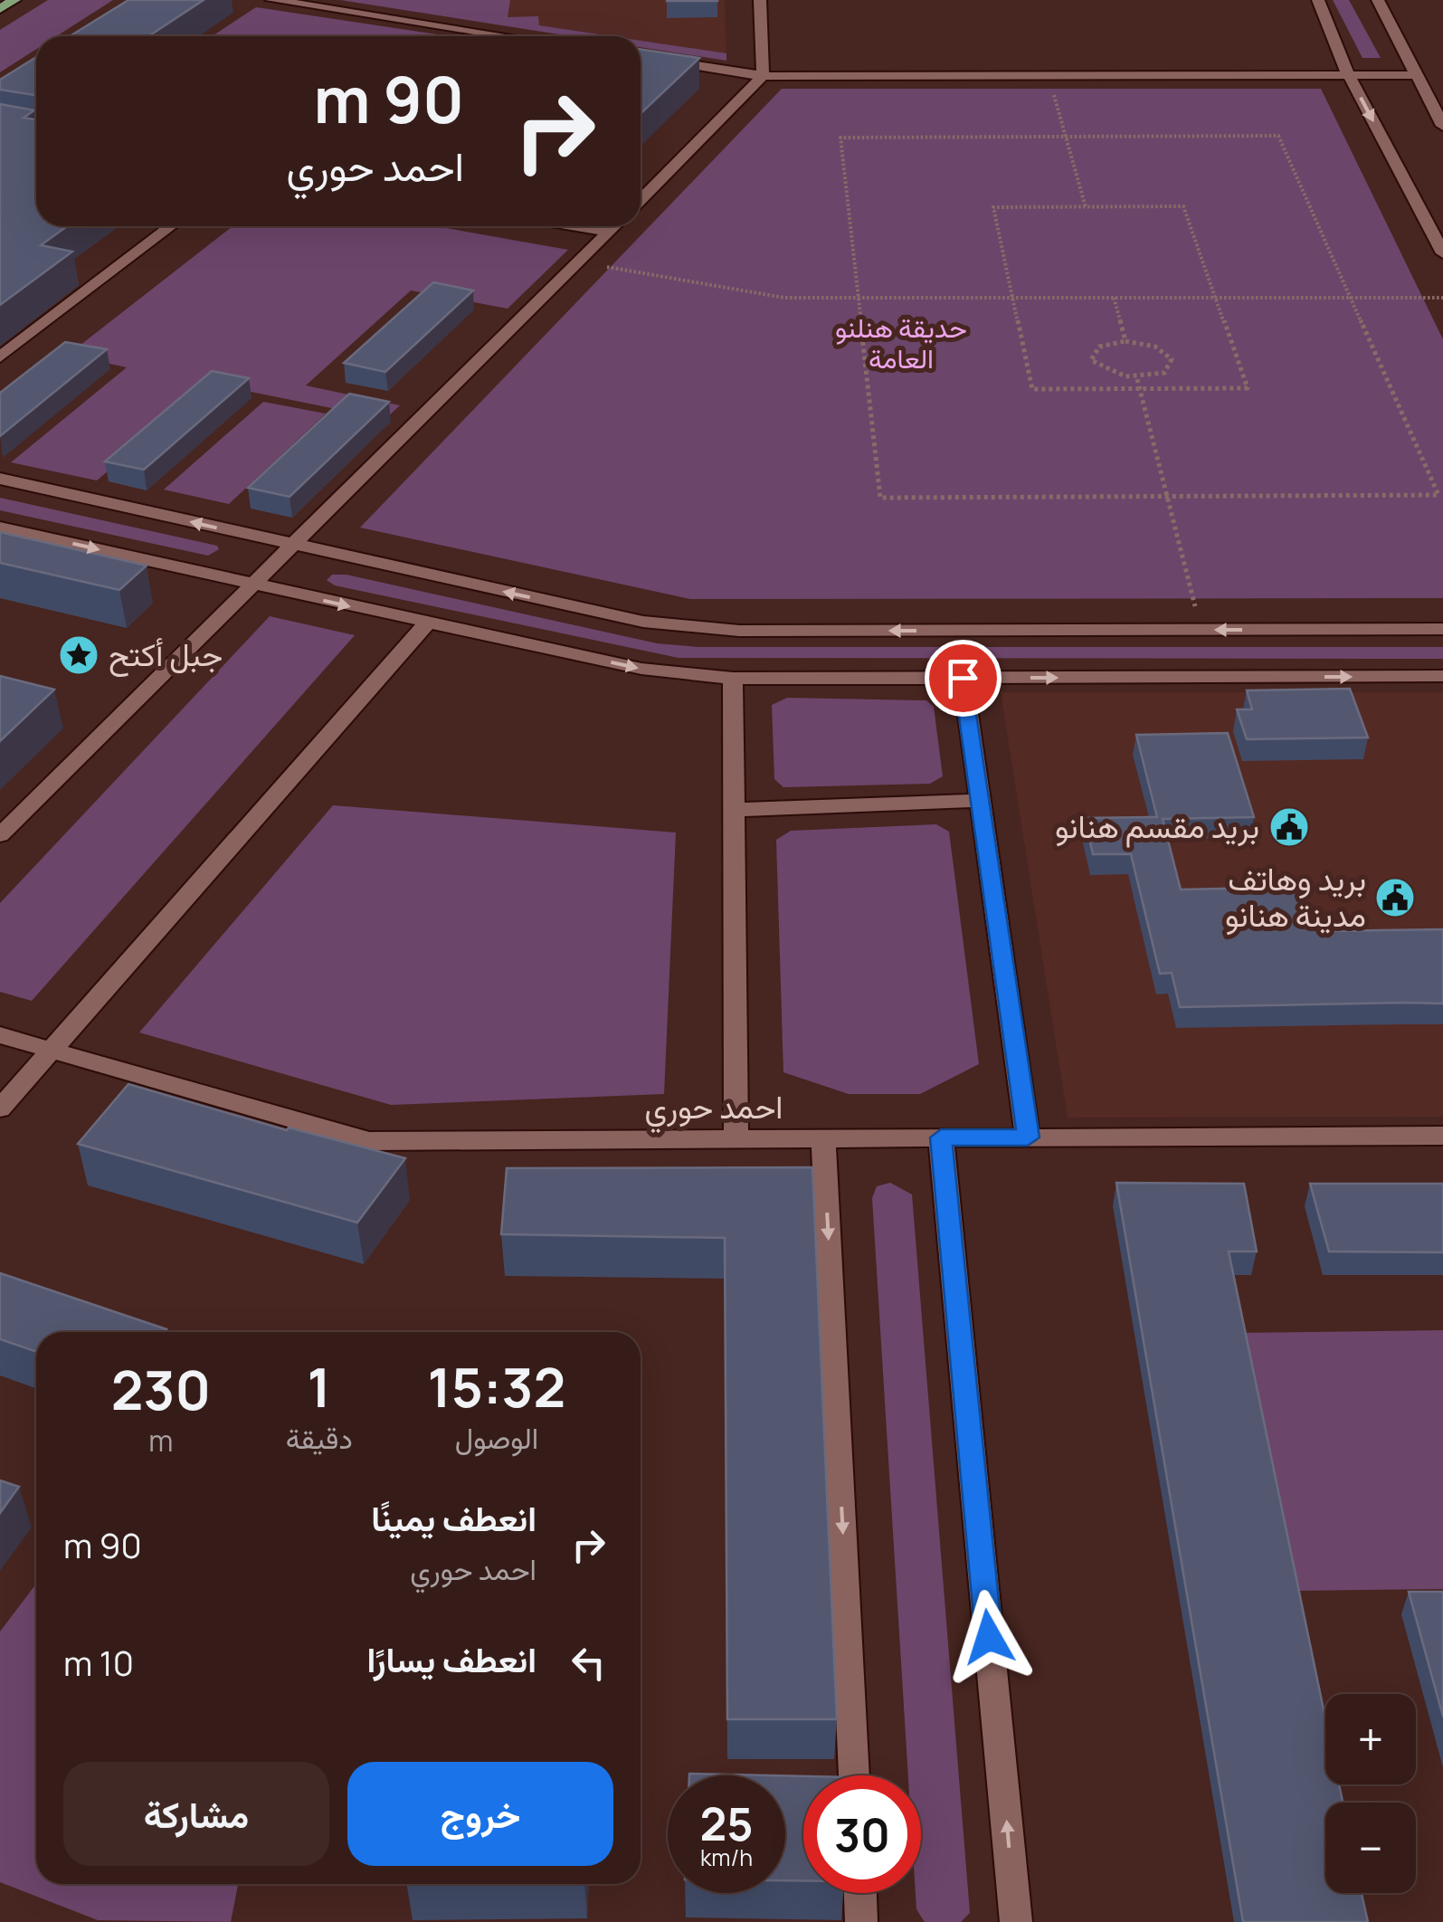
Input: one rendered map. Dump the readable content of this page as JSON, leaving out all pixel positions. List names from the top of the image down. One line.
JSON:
{"streets":{"street":["احمد حوري"]},"parks":["حديقة هنلنو العامة"],"places":{"place":["جبل أكتح"],"public building":["بريد مقسم هنانو","بريد وهاتف مدينة هنانو"]},"page":{"turn":["90 m","احمد حوري"],"eta":["15:32","الوصول","1","دقيقة","230","m"],"list":[{"name":"انعطف يمينًا","note":"احمد حوري","value":"90 m"},{"name":"انعطف يسارًا","value":"10 m"}],"map_buttons":["+","−"],"buttons":["خروج","مشاركة"],"speed":"25 km/h","limit":"30"}}
